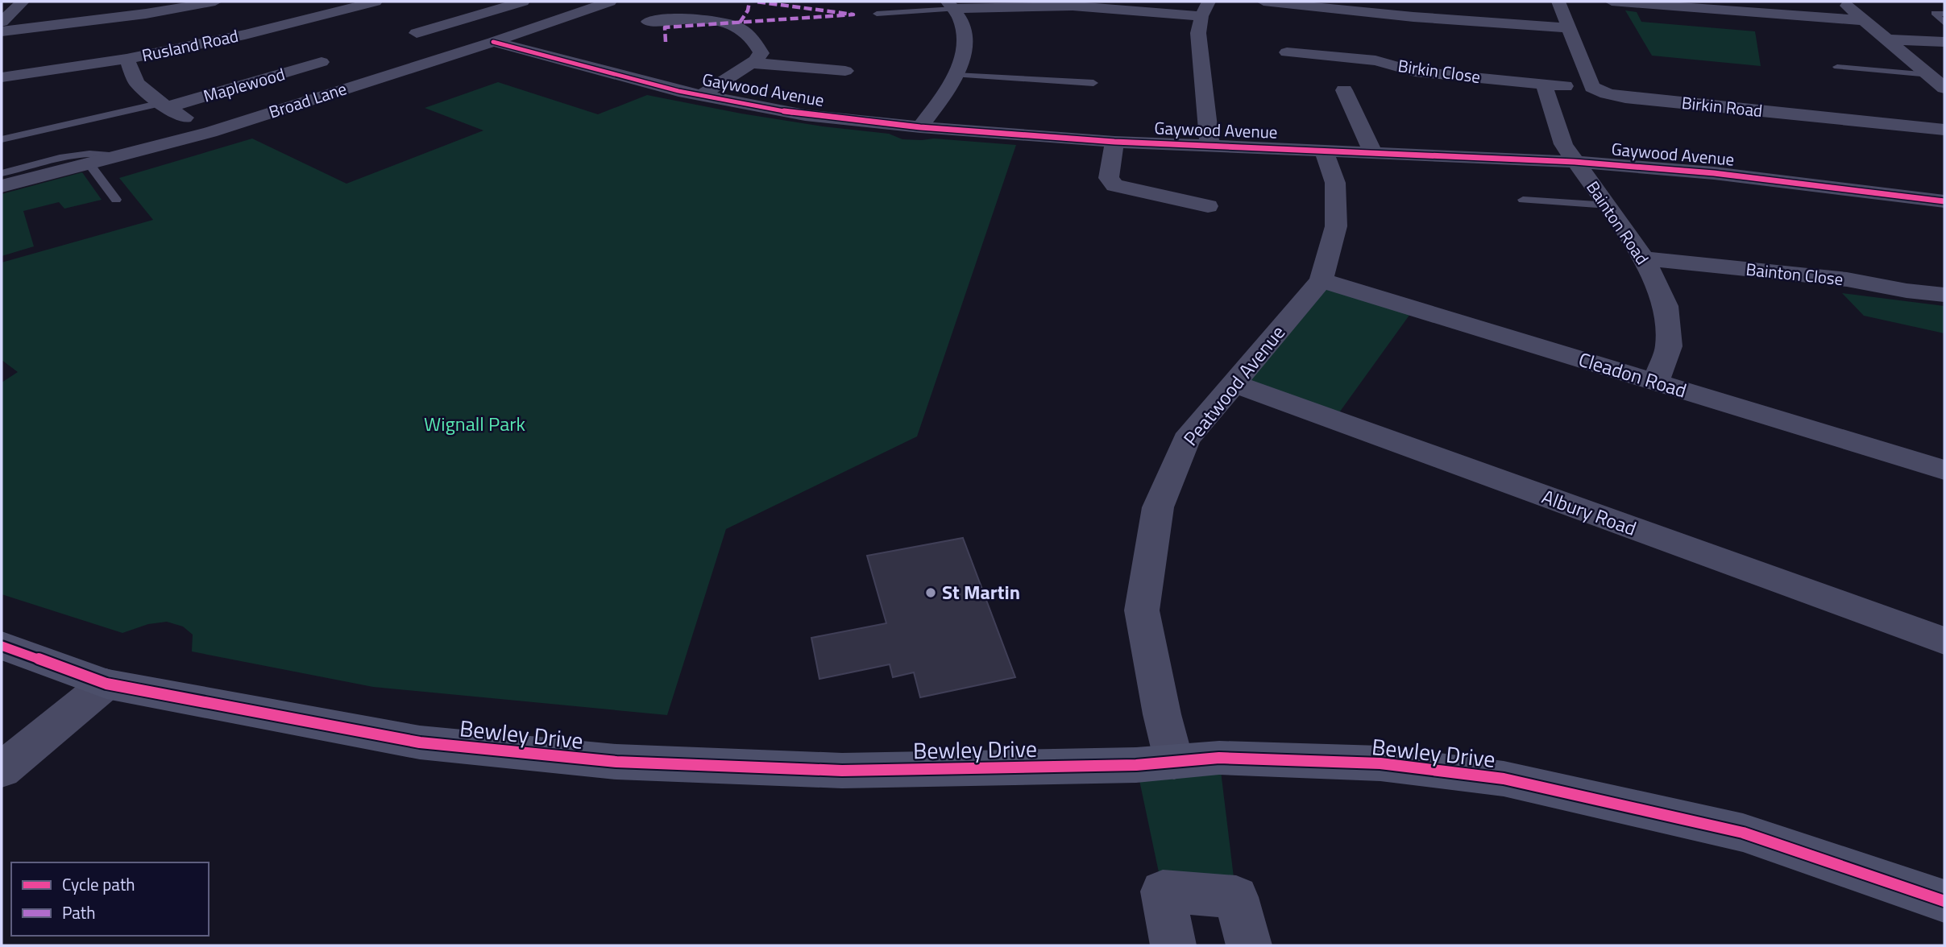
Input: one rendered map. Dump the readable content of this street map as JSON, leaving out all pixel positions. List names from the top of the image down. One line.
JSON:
{"streets":{"street":["Rusland Road","Birkin Close","Maplewood","Gaywood Avenue","Broad Lane","Birkin Road","Bainton Road","Bainton Close","Cleadon Road","Peatwood Avenue","Albury Road","Bewley Drive"]},"crossings":[["Birkin Close","Birkin Road"],["Birkin Close","Bainton Road"],["Gaywood Avenue","Broad Lane"],["Gaywood Avenue","Bainton Road"],["Gaywood Avenue","Peatwood Avenue"],["Bainton Road","Bainton Close"],["Bainton Road","Cleadon Road"],["Cleadon Road","Peatwood Avenue"],["Peatwood Avenue","Albury Road"],["Peatwood Avenue","Bewley Drive"]],"parks":["Wignall Park"],"places":["St Martin"],"legend":["Cycle path","Path"]}
